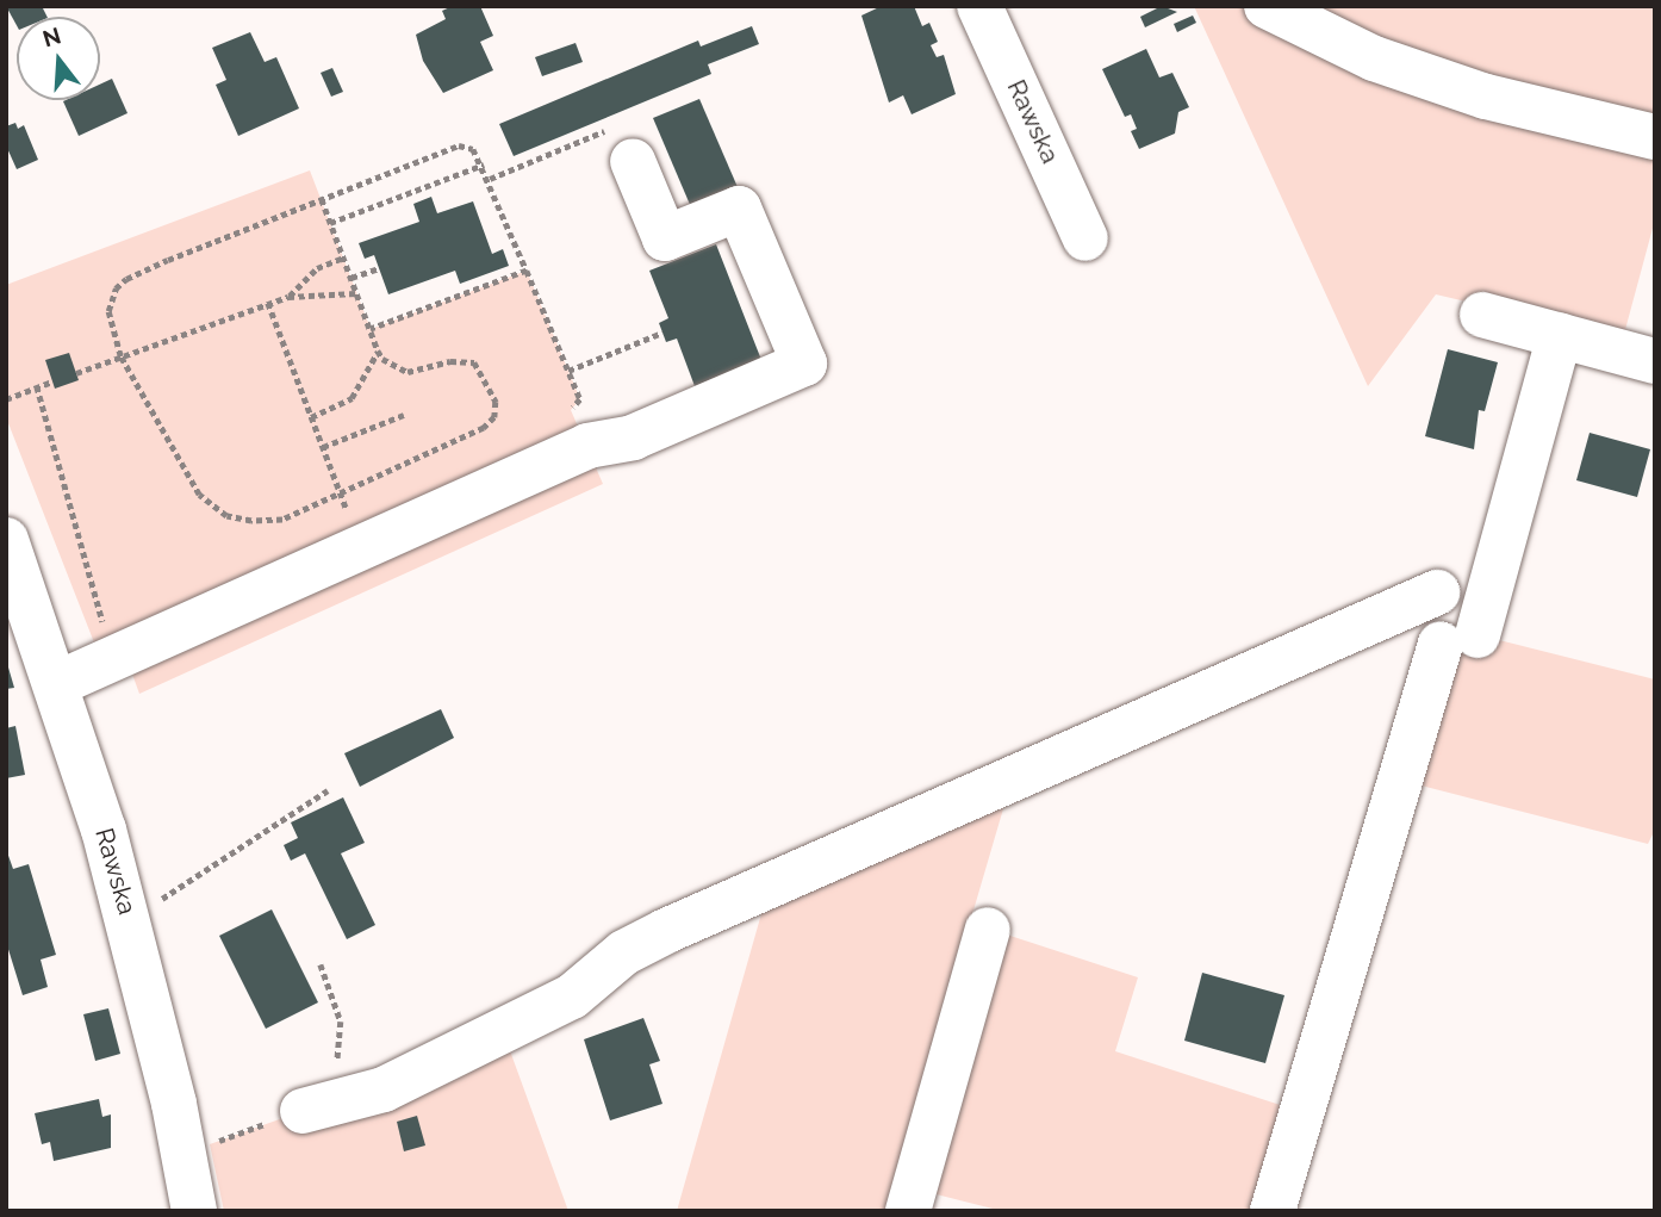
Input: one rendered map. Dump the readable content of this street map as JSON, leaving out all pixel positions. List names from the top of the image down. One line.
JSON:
{"streets":{"street":["Rawska"]},"north":"top"}
